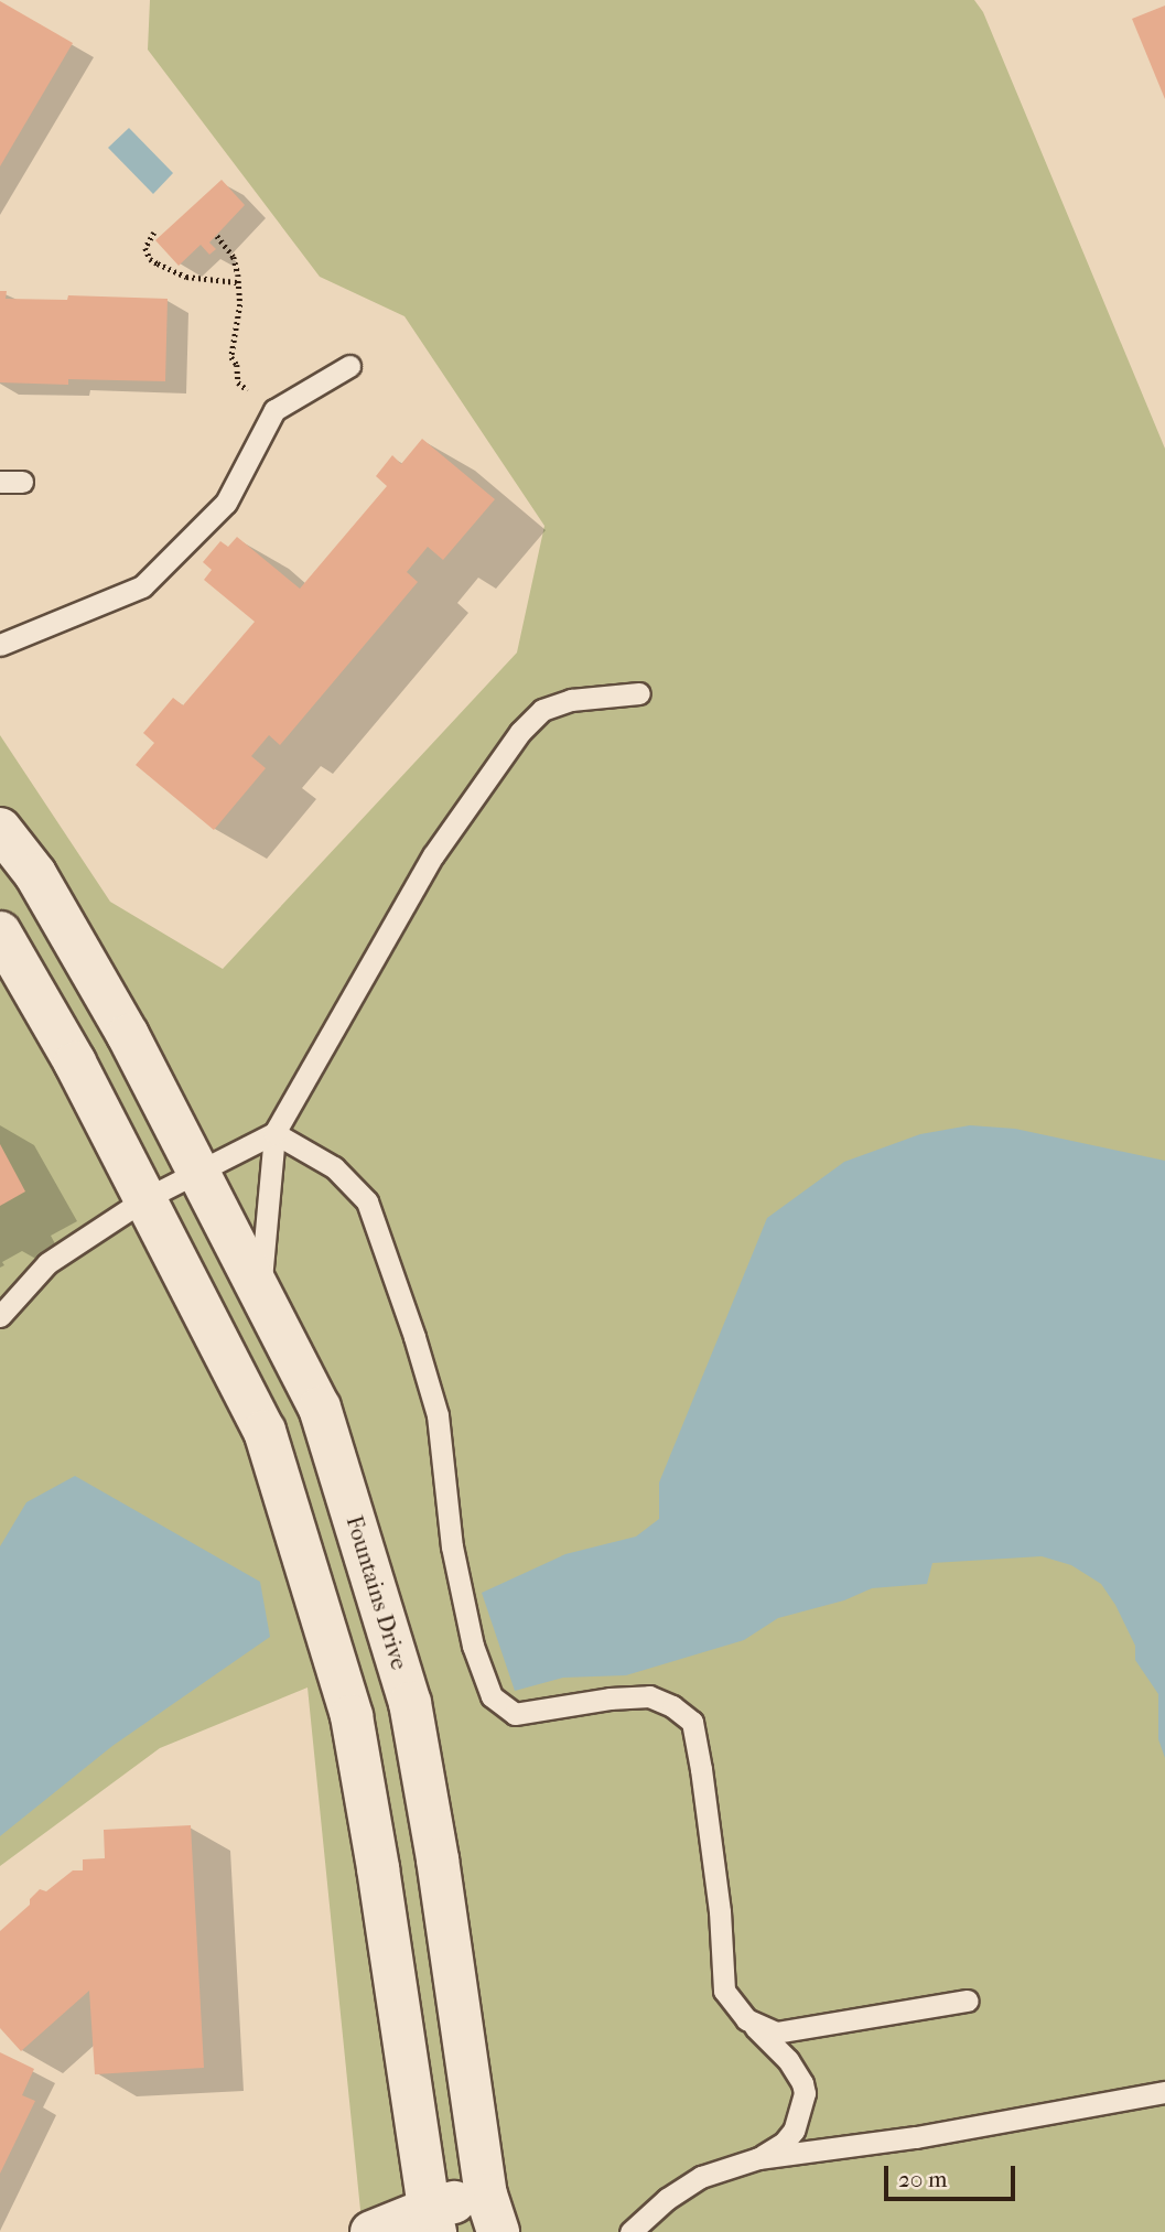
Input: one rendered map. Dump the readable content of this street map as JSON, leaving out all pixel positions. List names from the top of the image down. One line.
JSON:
{"streets":{"street":["Fountains Drive"]},"scale_bar":"20 m"}
